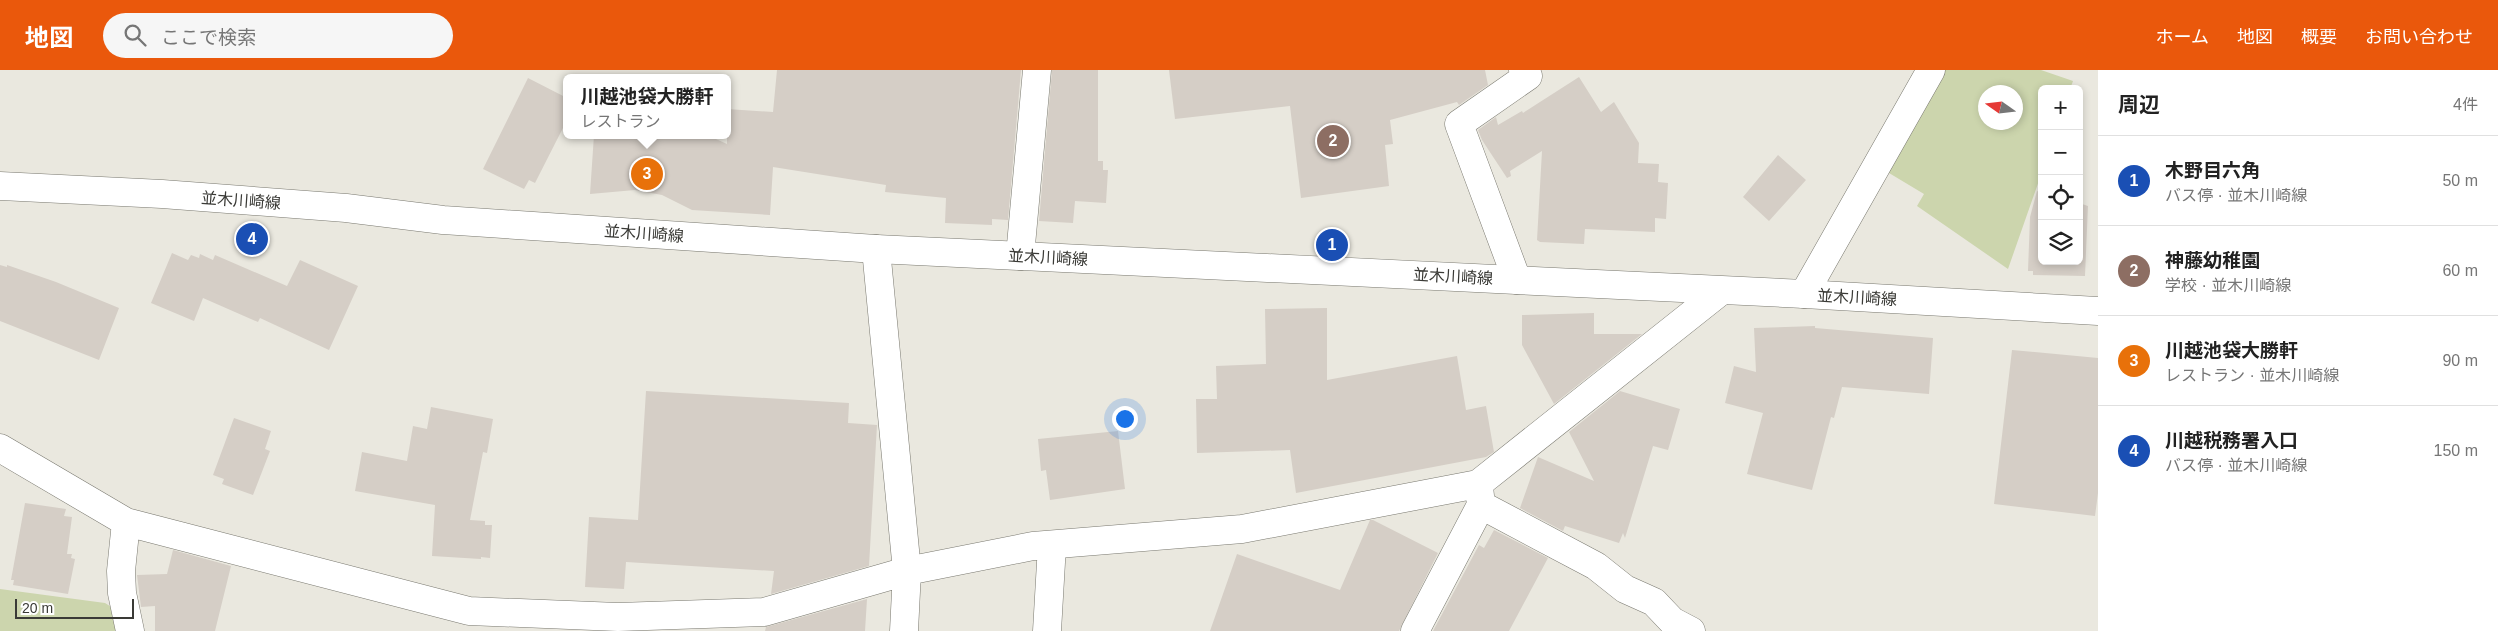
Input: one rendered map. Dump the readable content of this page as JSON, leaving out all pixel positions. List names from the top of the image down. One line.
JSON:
{"streets":{"street":["並木川崎線"]},"scale_bar":"20 m","north":"left","page":{"header":"地図","search":"ここで検索","nav":["ホーム","地図","概要","お問い合わせ"],"heading":["周辺","4件"],"popup":["川越池袋大勝軒","レストラン"],"map_buttons":["+","−"],"pins":["2","3","4","1"],"list":[{"mark":"1","name":"木野目六角","note":"バス停 · 並木川崎線","value":"50 m"},{"mark":"2","name":"神藤幼稚園","note":"学校 · 並木川崎線","value":"60 m"},{"mark":"3","name":"川越池袋大勝軒","note":"レストラン · 並木川崎線","value":"90 m"},{"mark":"4","name":"川越税務署入口","note":"バス停 · 並木川崎線","value":"150 m"}],"scale":"20 m"}}
